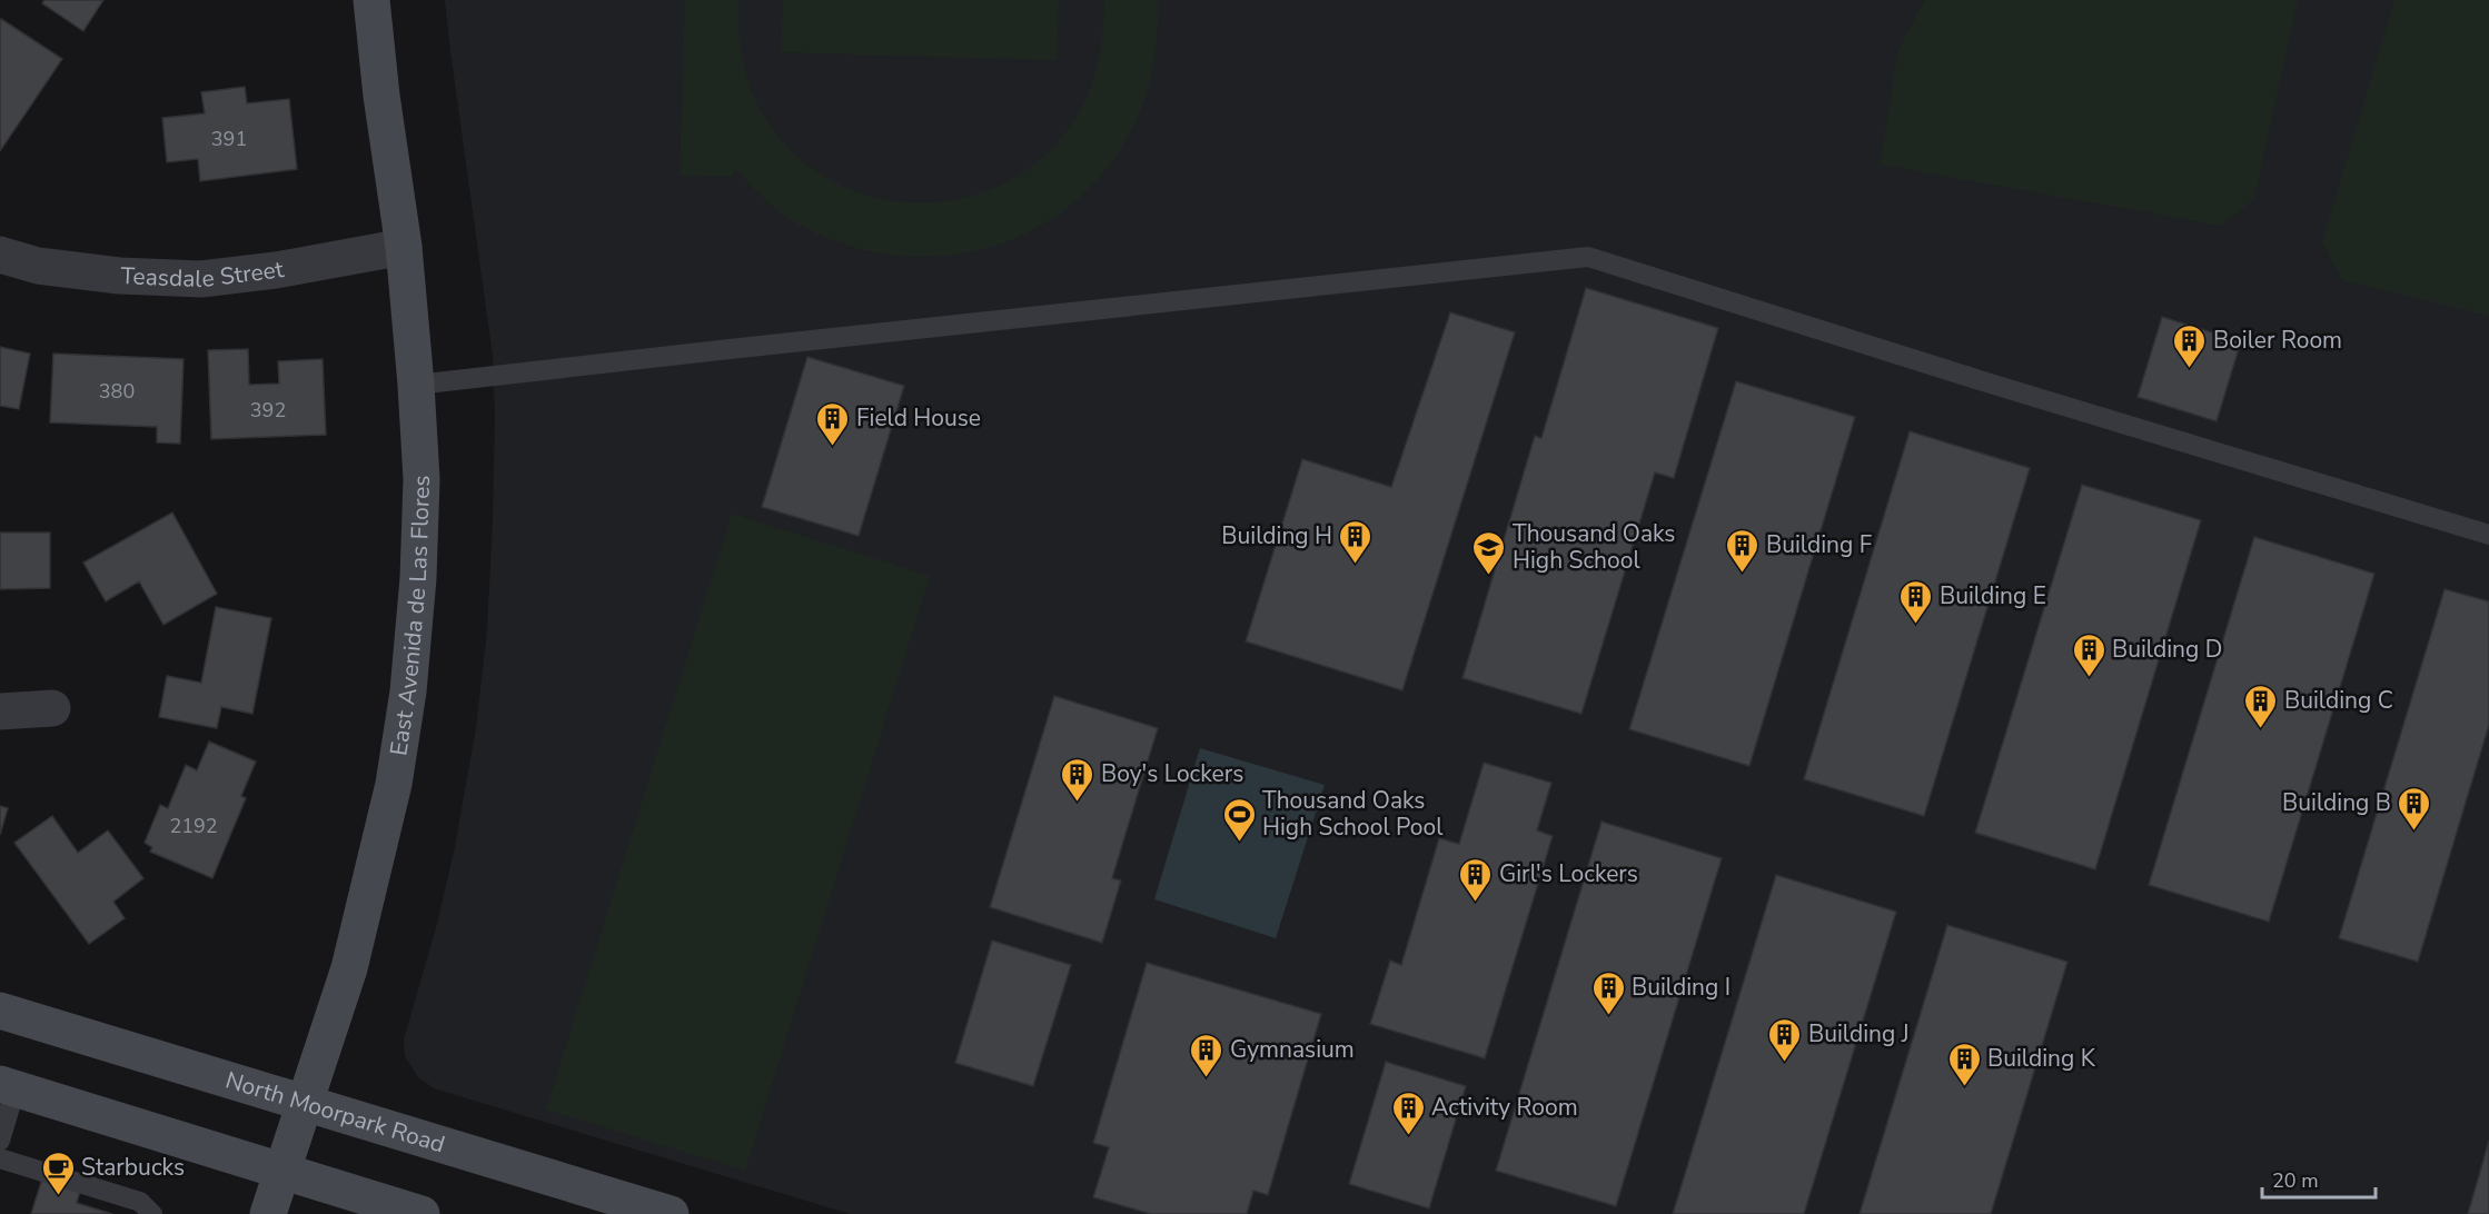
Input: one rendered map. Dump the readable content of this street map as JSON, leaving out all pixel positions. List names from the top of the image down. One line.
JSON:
{"streets":{"street":["Teasdale Street","East Avenida de Las Flores","North Moorpark Road"]},"crossings":[["Teasdale Street","East Avenida de Las Flores"],["East Avenida de Las Flores","North Moorpark Road"]],"places":{"building":["Boiler Room","Field House","Building H","Building F","Building E","Building D","Building C","Boy's Lockers","Building B","Girl's Lockers","Building I","Building J","Gymnasium","Building K","Activity Room"],"school or university":["Thousand Oaks High School"],"sports":["Thousand Oaks High School Pool"],"cafe":["Starbucks"]},"house_numbers":["391","380","392","2192"],"scale_bar":"20 m"}
